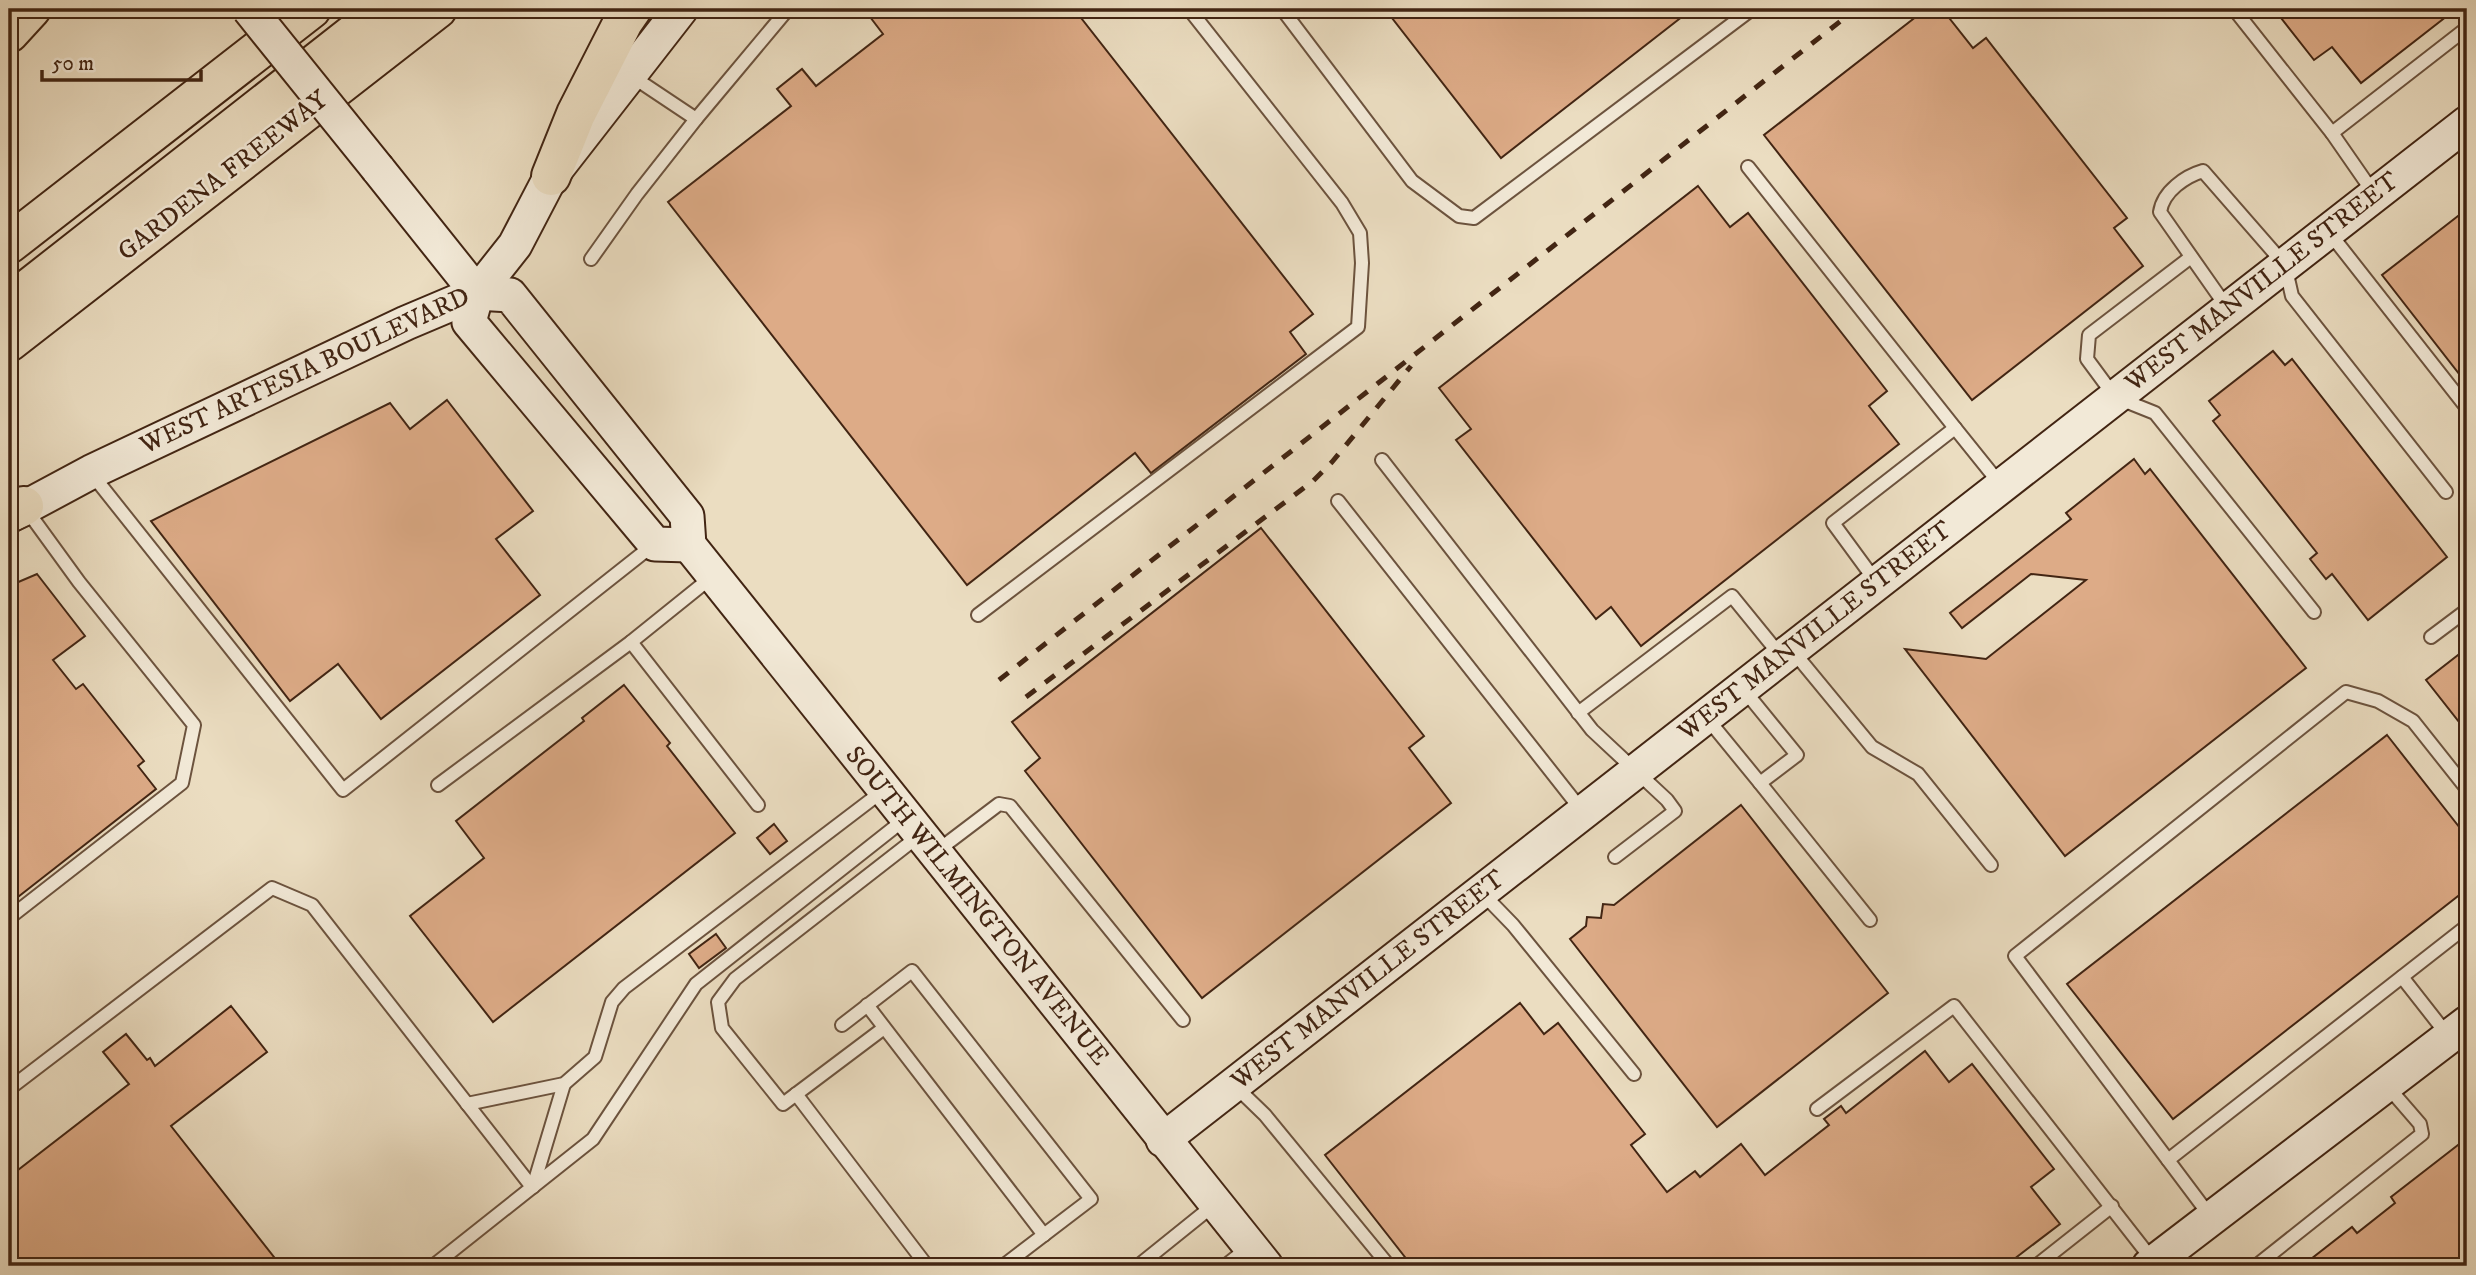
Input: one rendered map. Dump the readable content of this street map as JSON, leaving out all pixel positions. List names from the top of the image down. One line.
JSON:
{"streets":{"highway":["GARDENA FREEWAY"],"main road":["WEST MANVILLE STREET","WEST ARTESIA BOULEVARD","SOUTH WILMINGTON AVENUE"]},"crossings":[["WEST MANVILLE STREET","SOUTH WILMINGTON AVENUE"],["WEST ARTESIA BOULEVARD","SOUTH WILMINGTON AVENUE"]],"scale_bar":"50 m"}
